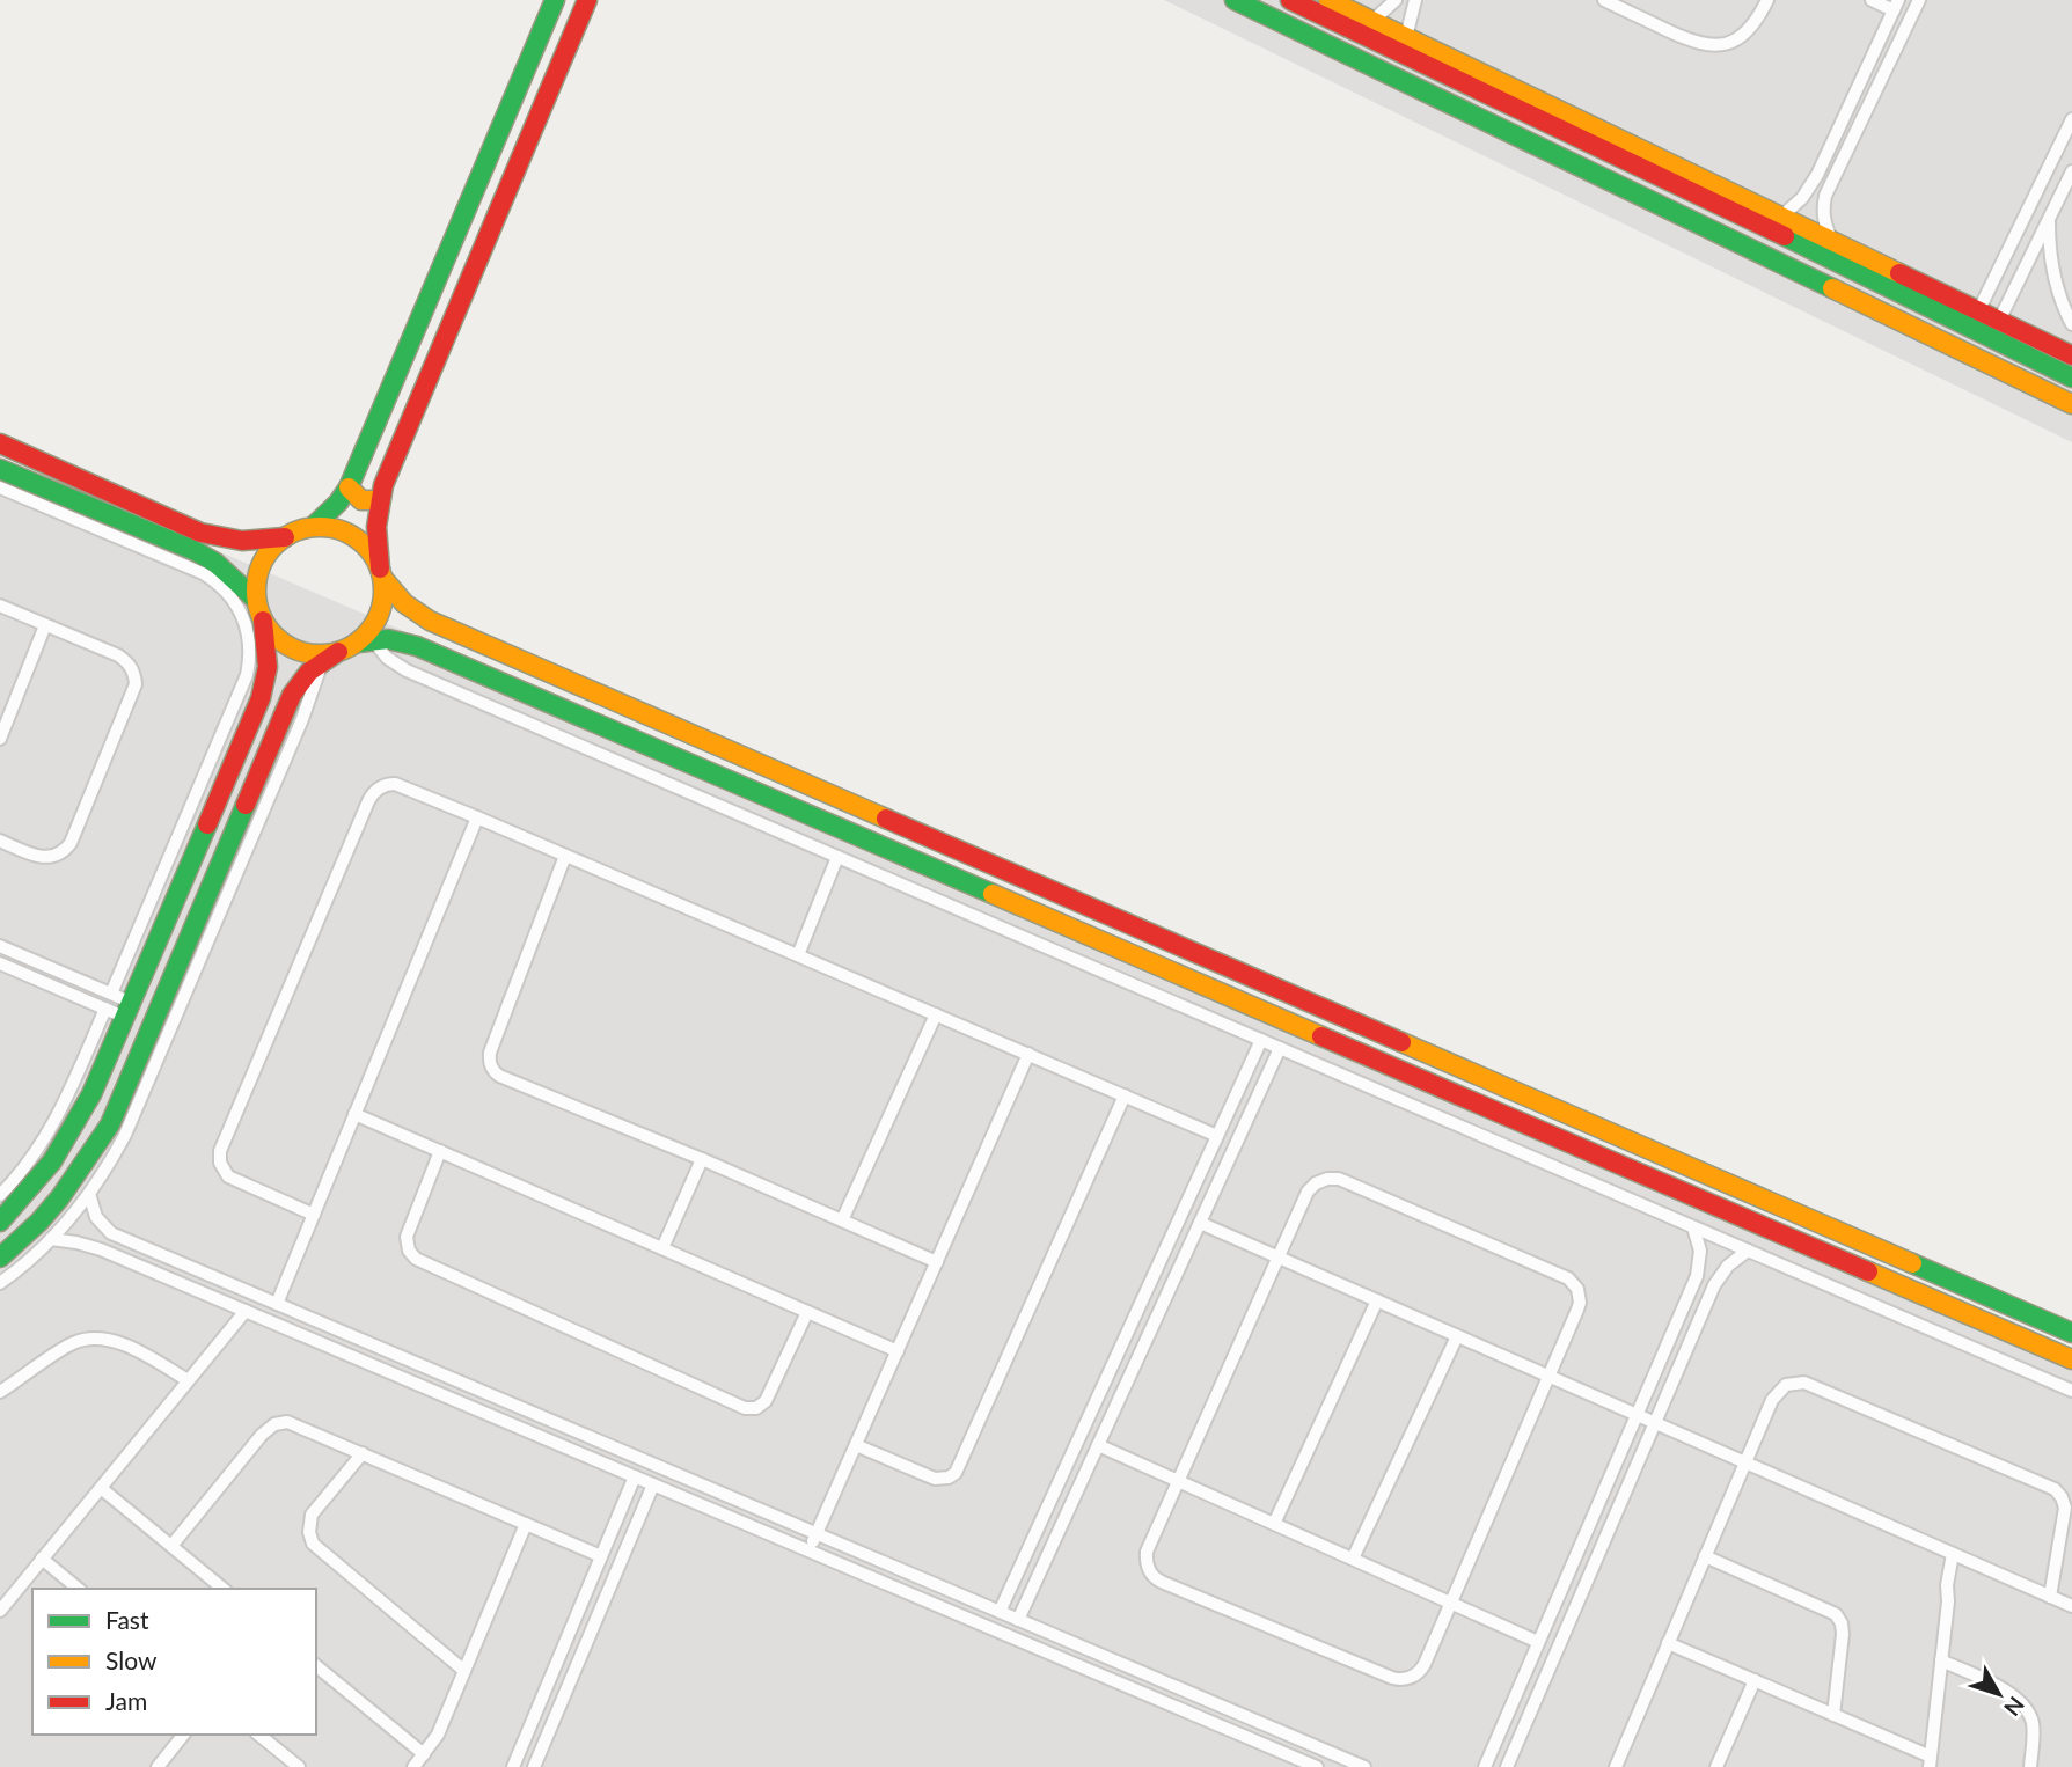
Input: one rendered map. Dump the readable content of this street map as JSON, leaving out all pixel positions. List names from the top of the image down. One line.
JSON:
{"legend":["Fast","Slow","Jam"],"north":"bottom right"}
